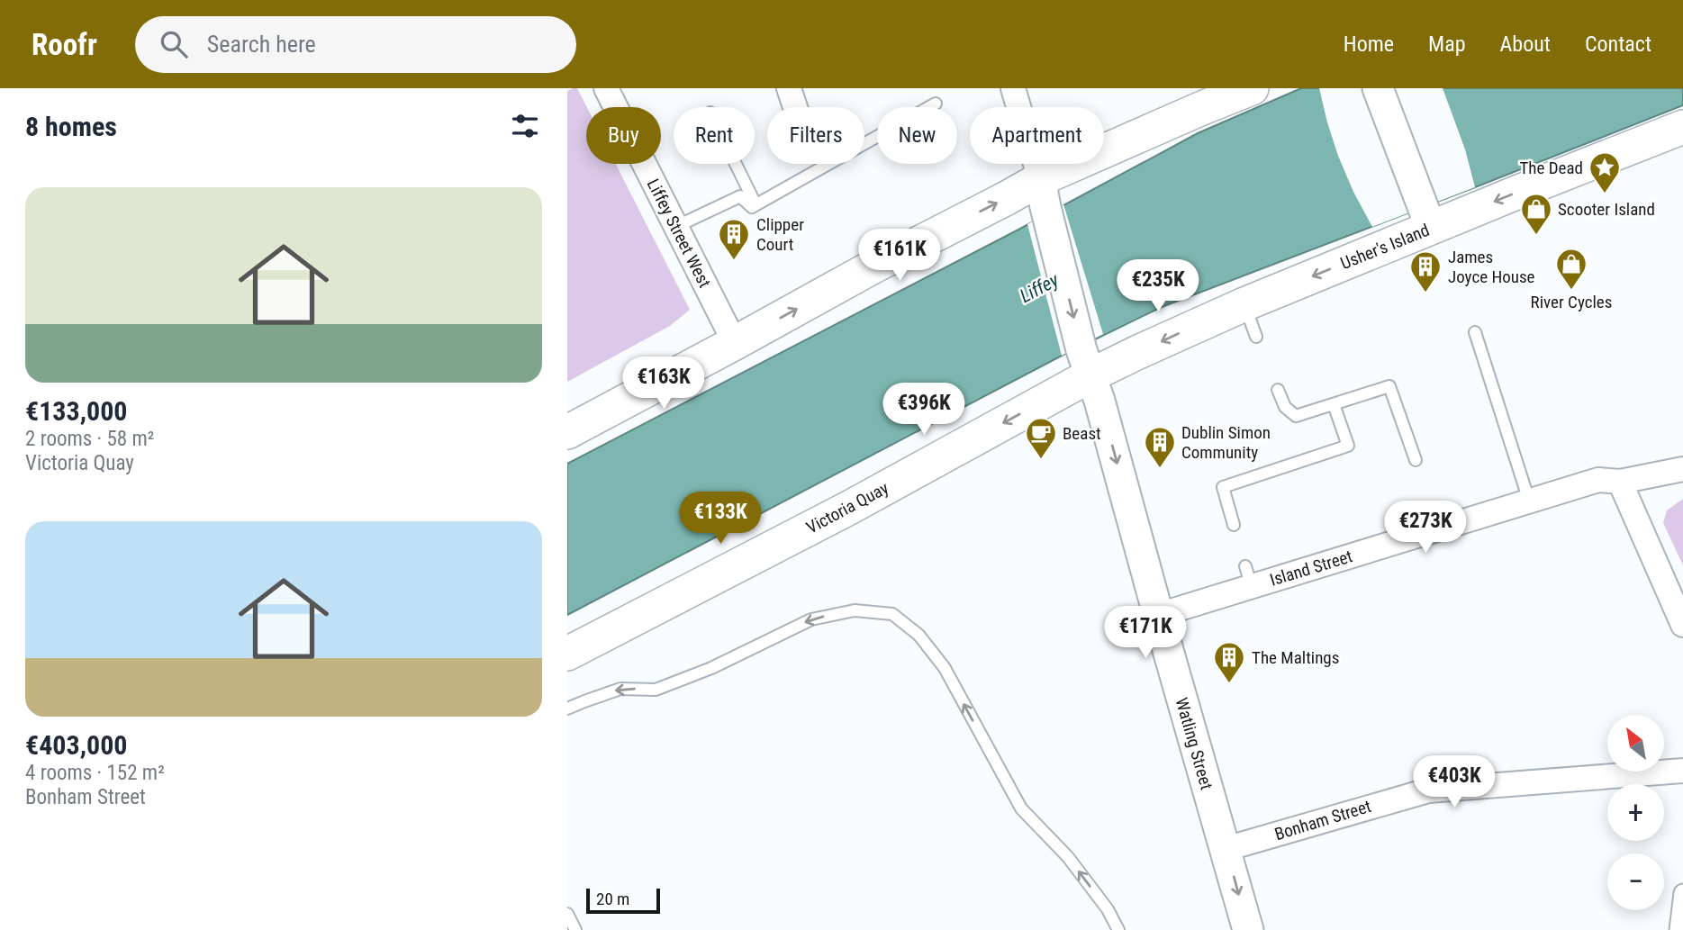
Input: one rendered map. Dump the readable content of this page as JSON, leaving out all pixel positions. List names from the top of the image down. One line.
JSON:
{"streets":{"main road":["Usher's Island","Victoria Quay"],"street":["Liffey Street West","Island Street","Watling Street","Bonham Street"]},"crossings":[["Usher's Island","Victoria Quay"],["Usher's Island","Watling Street"],["Victoria Quay","Watling Street"],["Island Street","Watling Street"],["Watling Street","Bonham Street"]],"one_way":["Watling Street"],"water":["Liffey"],"places":{"place":["The Dead"],"shop":["Scooter Island","River Cycles"],"building":["Clipper Court","James Joyce House","Dublin Simon Community","The Maltings"],"cafe":["Beast"]},"scale_bar":"20 m","north":"top left","page":{"header":"Roofr","search":"Search here","nav":["Home","Map","About","Contact"],"heading":"8 homes","chip":["Buy","Rent","Filters","New","Apartment"],"list":[{"name":"€133,000","note":"2 rooms · 58 m² · Victoria Quay"},{"name":"€403,000","note":"4 rooms · 152 m² · Bonham Street"}],"price":["€161K","€235K","€163K","€396K","€133K","€273K","€171K","€403K"],"map_buttons":["+","−"],"scale":"20 m"}}
